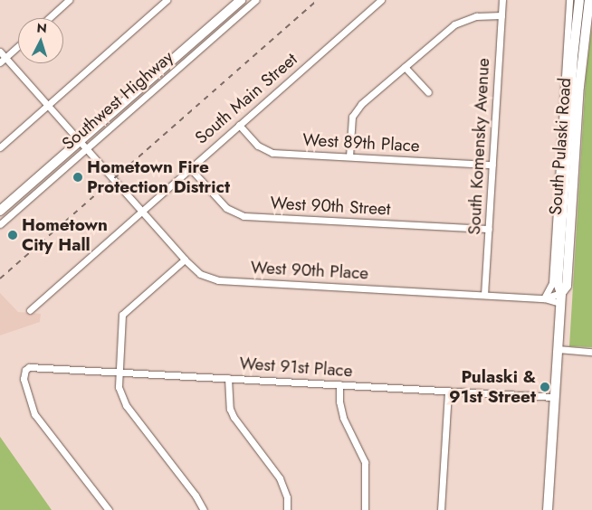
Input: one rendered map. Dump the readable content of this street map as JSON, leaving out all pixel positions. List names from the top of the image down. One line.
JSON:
{"streets":{"main road":["Southwest Highway","South Pulaski Road"],"street":["South Main Street","West 89th Place","South Komensky Avenue","West 90th Street","West 90th Place","West 91st Place"]},"crossings":[["South Main Street","West 89th Place"],["South Main Street","West 90th Street"],["South Main Street","West 90th Place"],["Southwest Highway","West 90th Place"],["West 89th Place","South Komensky Avenue"],["South Komensky Avenue","West 90th Street"],["South Komensky Avenue","West 90th Place"],["South Pulaski Road","West 90th Place"],["South Pulaski Road","West 91st Place"]],"places":["Hometown Fire Protection District","Hometown City Hall","Pulaski & 91st Street"],"north":"top"}
